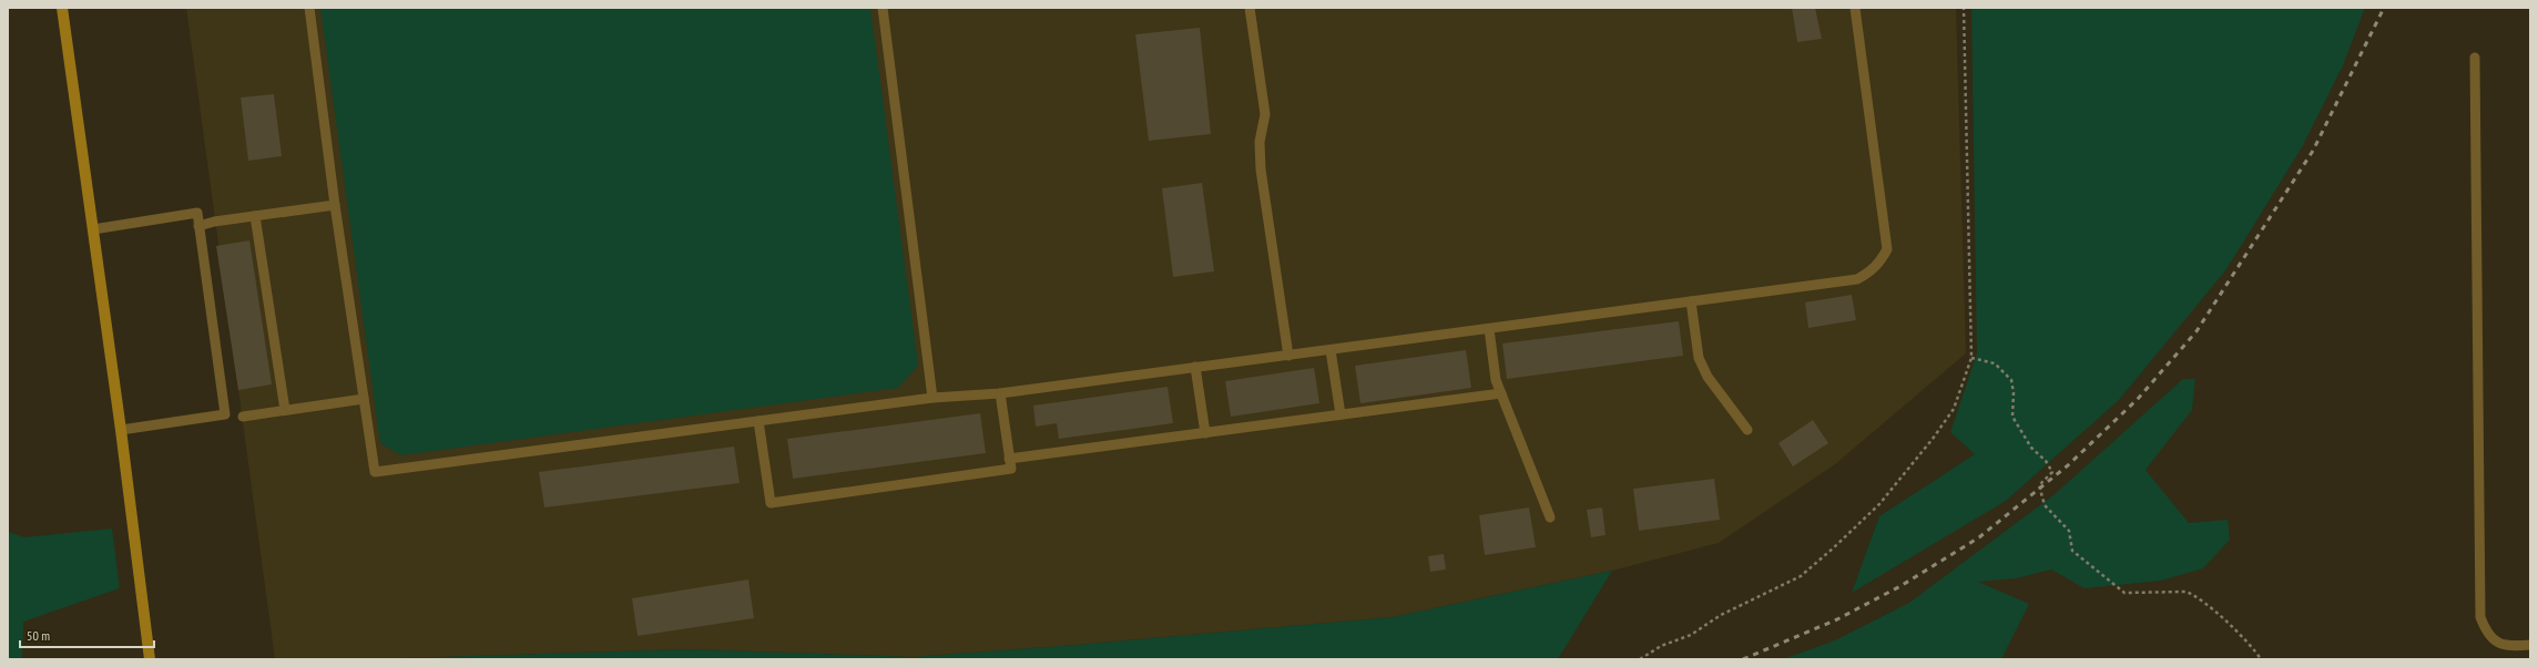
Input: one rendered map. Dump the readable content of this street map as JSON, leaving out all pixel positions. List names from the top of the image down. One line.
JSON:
{"scale_bar":"50 m"}
